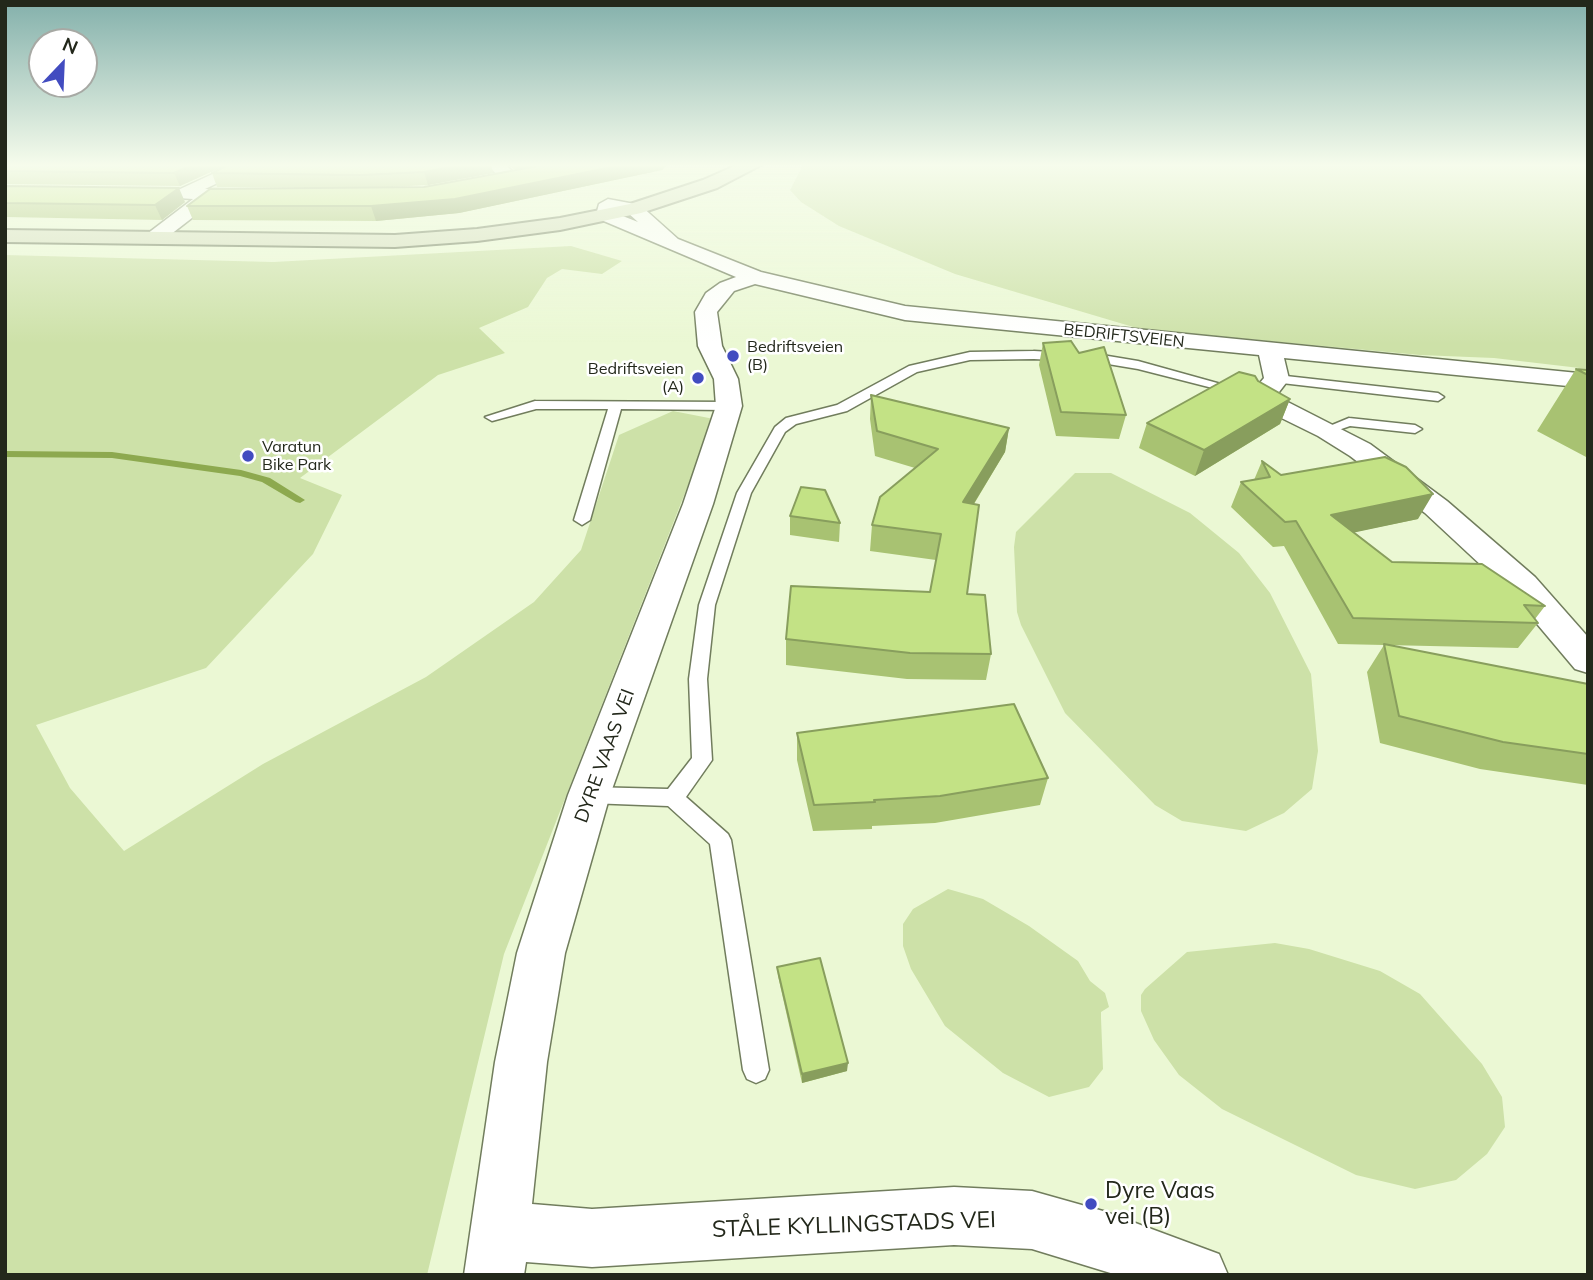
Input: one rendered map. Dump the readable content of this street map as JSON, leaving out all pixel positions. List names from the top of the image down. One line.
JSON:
{"streets":{"street":["BEDRIFTSVEIEN","DYRE VAAS VEI","STÅLE KYLLINGSTADS VEI"]},"crossings":[["BEDRIFTSVEIEN","DYRE VAAS VEI"],["DYRE VAAS VEI","STÅLE KYLLINGSTADS VEI"]],"places":["Bedriftsveien (B)","Bedriftsveien (A)","Varatun Bike Park","Dyre Vaas vei (B)"],"north":"top right"}
